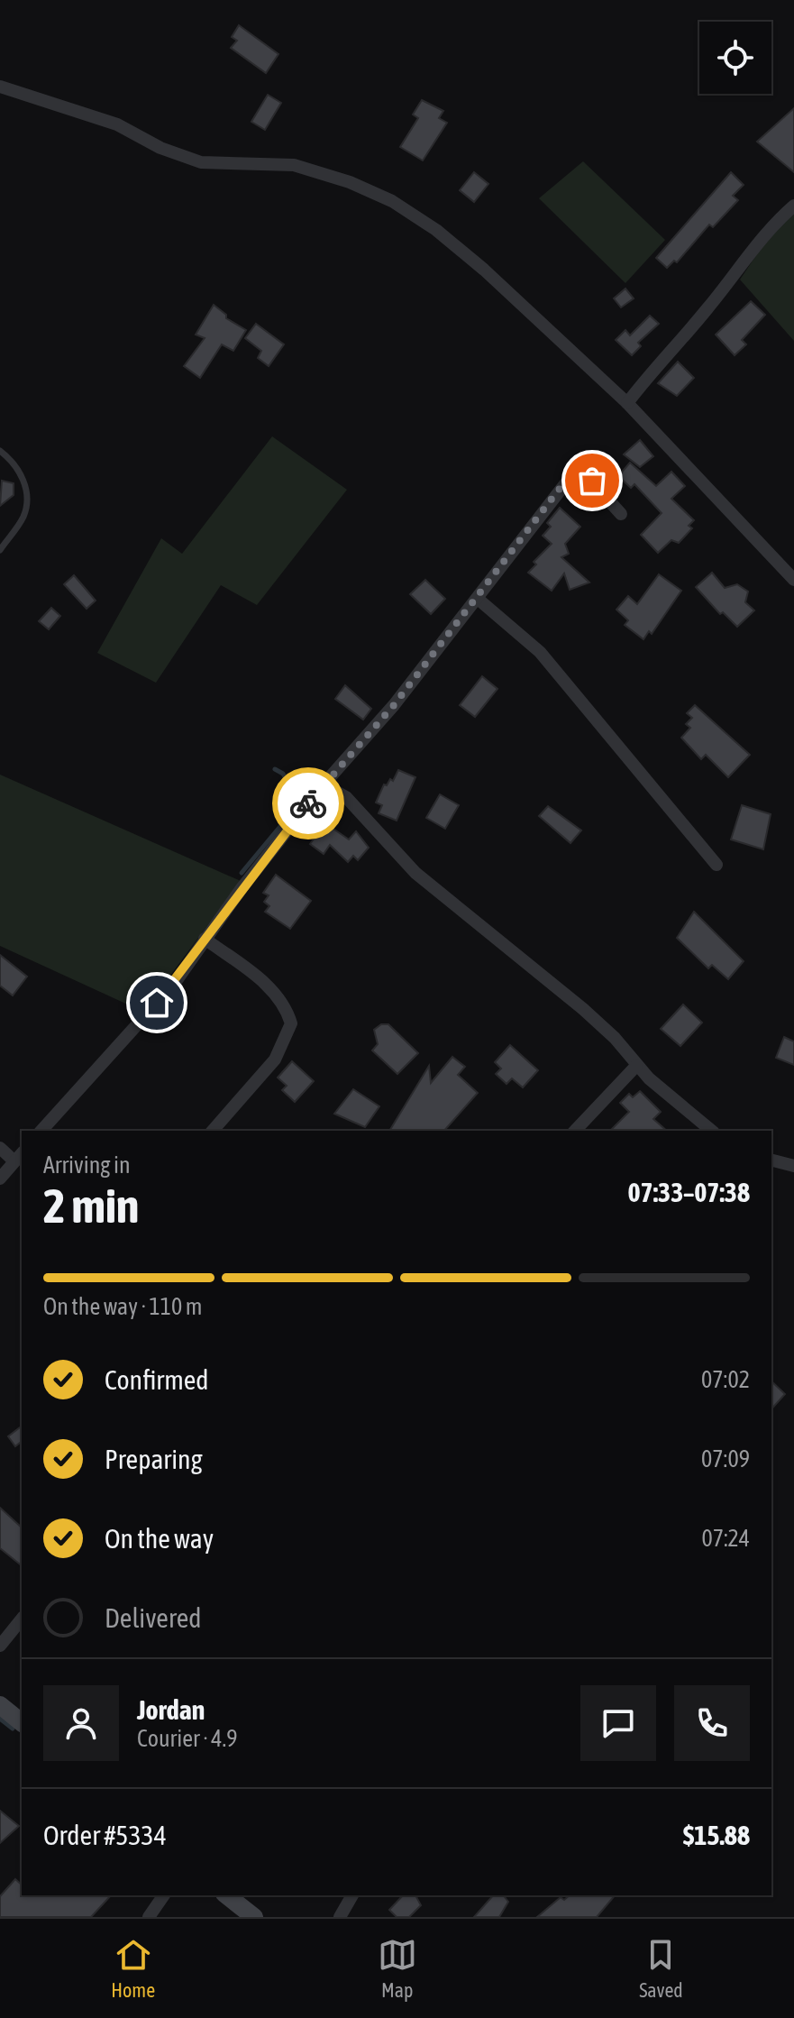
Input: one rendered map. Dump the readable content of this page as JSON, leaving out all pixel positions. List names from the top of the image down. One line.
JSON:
{"page":{"heading":["2 min","Arriving in","07:33–07:38"],"panel":["Jordan","Courier · 4.9","Order #5334","$15.88"],"bar":"On the way · 110 m","list":[["Confirmed","07:02"],["Preparing","07:09"],["On the way","07:24"],"Delivered"],"tabs":["Home","Map","Saved"]}}
